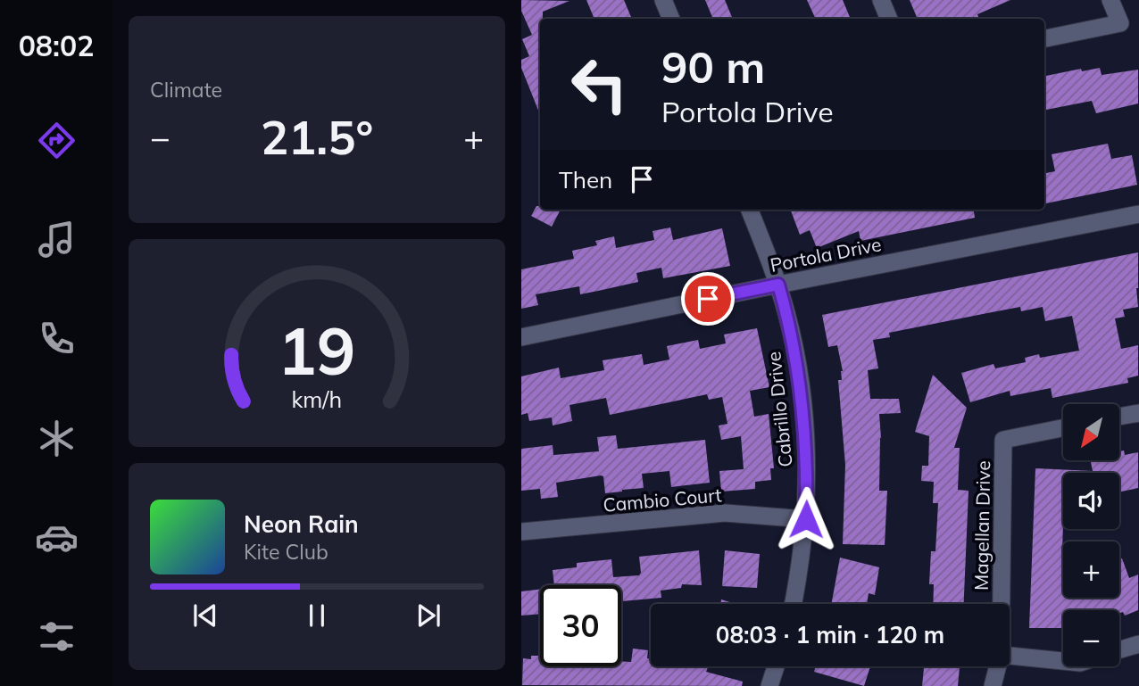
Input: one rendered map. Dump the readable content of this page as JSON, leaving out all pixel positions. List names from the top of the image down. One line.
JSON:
{"streets":{"street":["Portola Drive","Cabrillo Drive","Cambio Court","Magellan Drive"]},"crossings":[["Portola Drive","Cabrillo Drive"],["Cabrillo Drive","Cambio Court"]],"north":"bottom left","page":{"tabs":"08:02","tile":"Climate","turn":["90 m","Portola Drive"],"heat":["−","21.5°","+"],"then":"Then","map_buttons":["+","−"],"song":["Neon Rain","Kite Club"],"limit":"30","trip":"08:03 · 1 min · 120 m","gauge":["19","km/h"]}}
